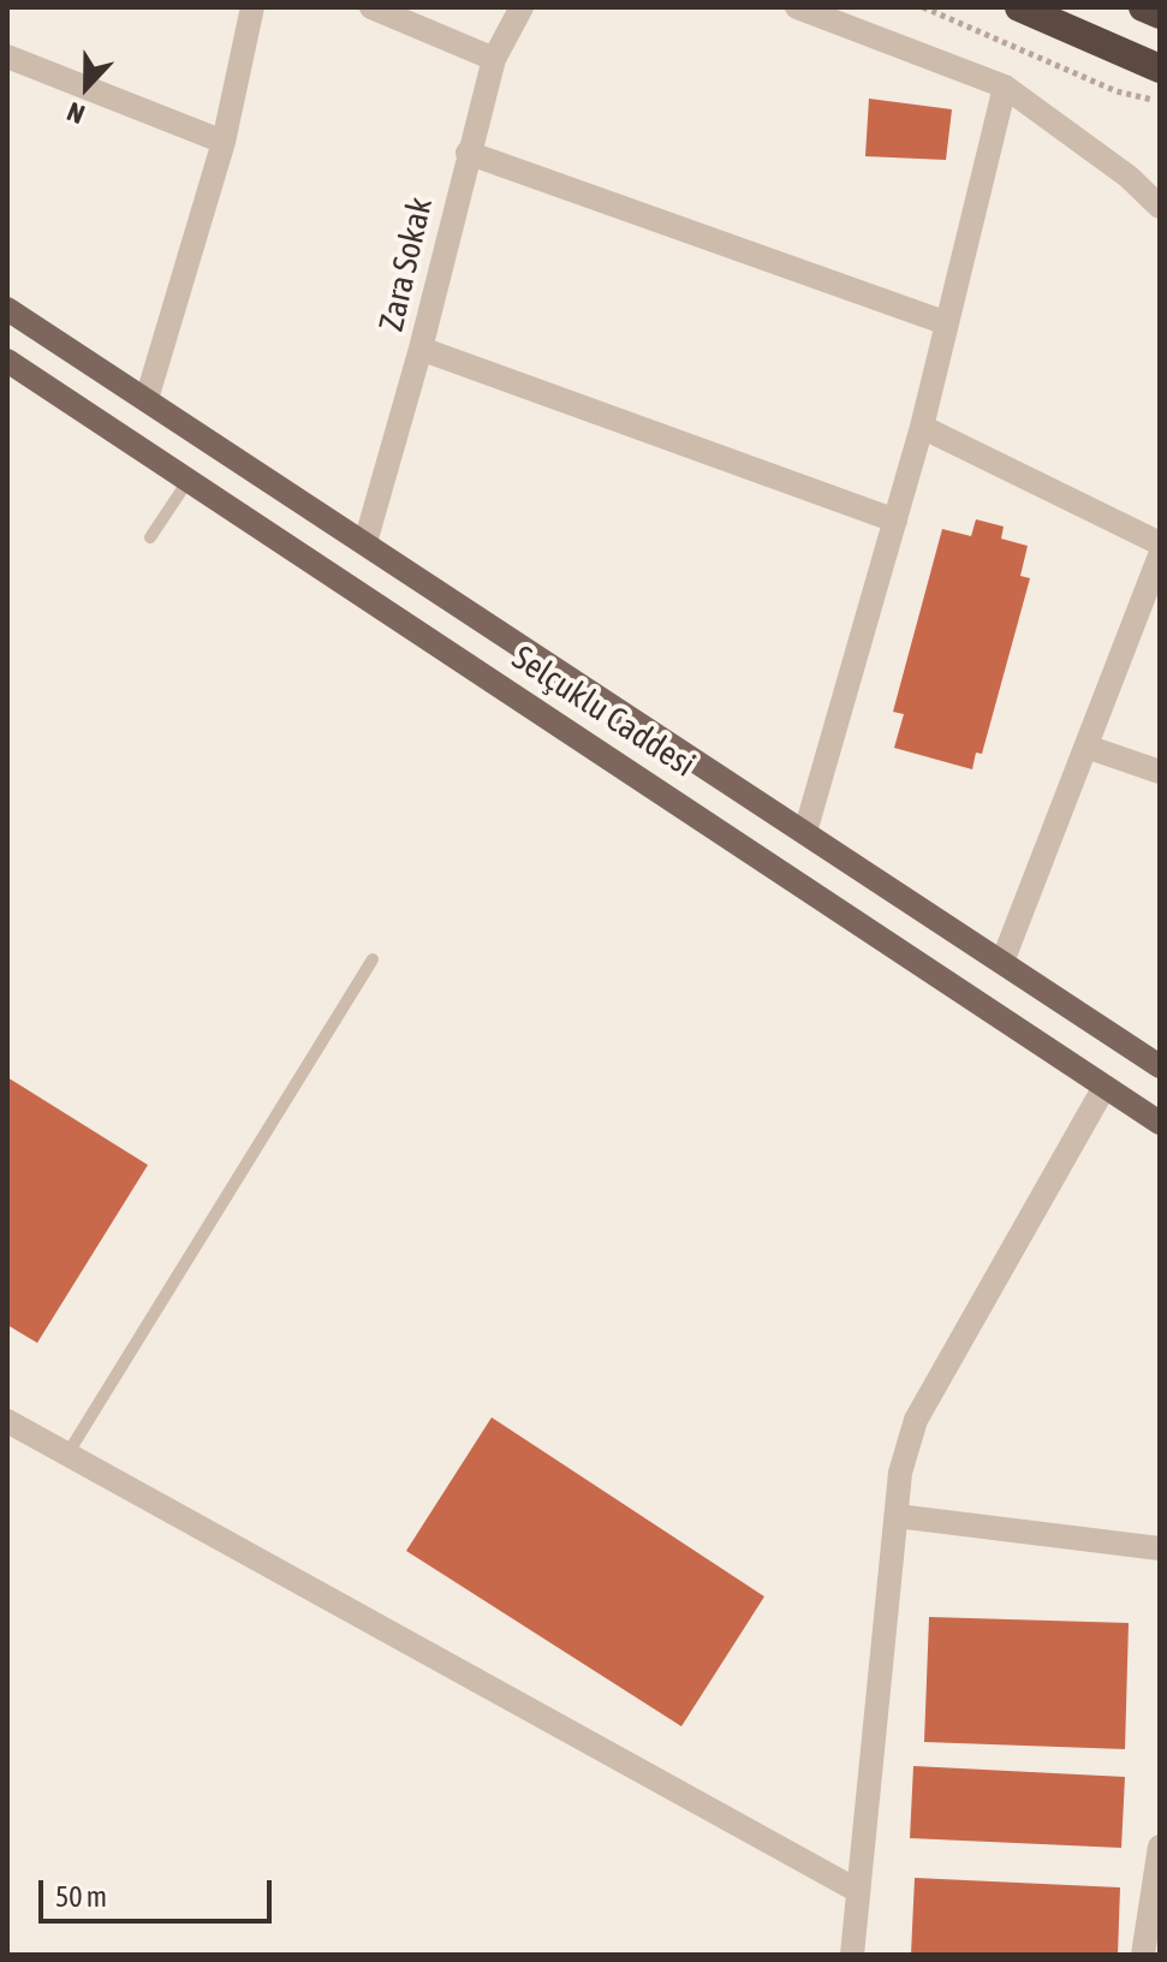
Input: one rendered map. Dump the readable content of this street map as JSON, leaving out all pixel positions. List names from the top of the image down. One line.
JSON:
{"streets":{"main road":["Selçuklu Caddesi"],"street":["Zara Sokak"]},"crossings":[["Zara Sokak","Selçuklu Caddesi"]],"scale_bar":"50 m","north":"bottom"}
